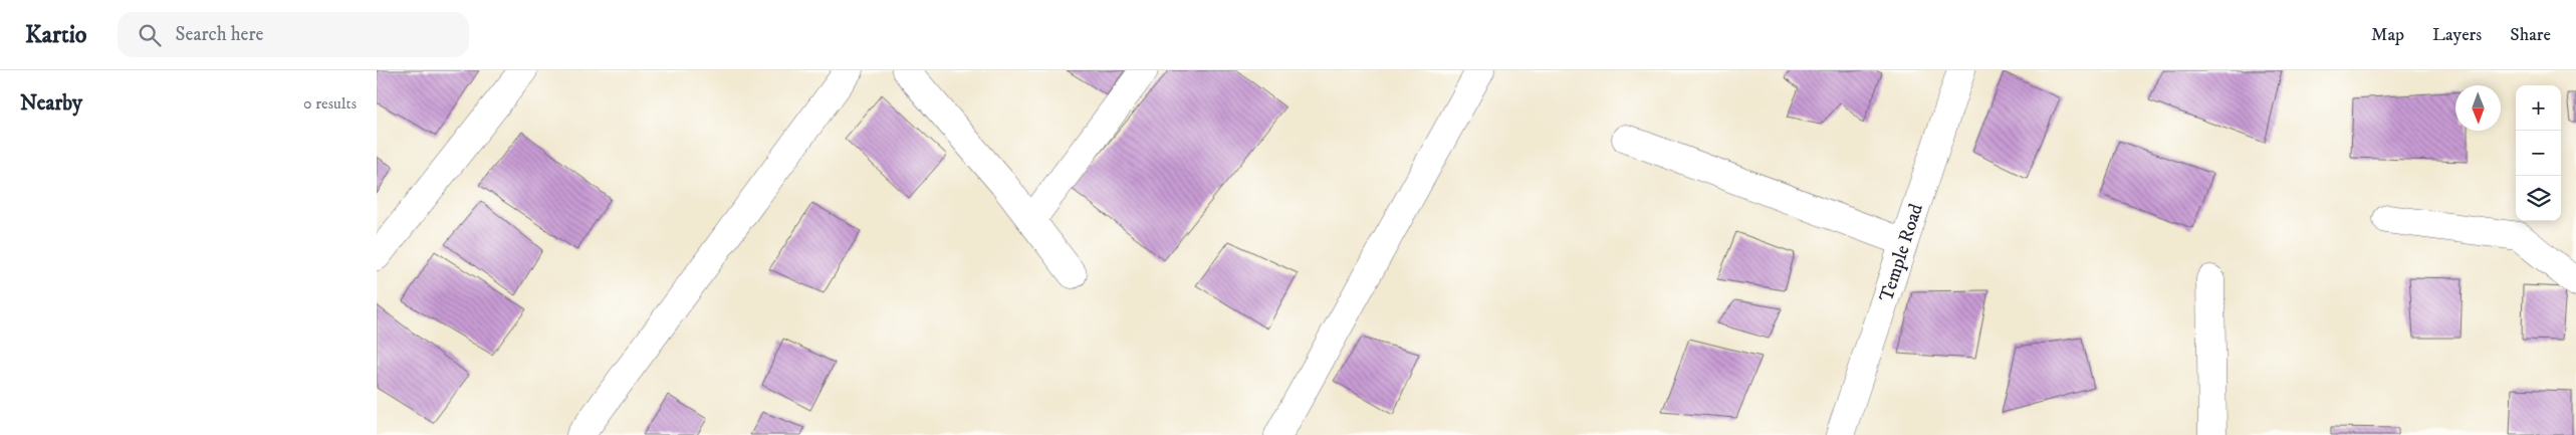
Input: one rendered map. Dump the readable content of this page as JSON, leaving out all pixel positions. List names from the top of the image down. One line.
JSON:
{"streets":{"street":["Temple Road"]},"north":"bottom","page":{"header":"Kartio","search":"Search here","nav":["Map","Layers","Share"],"heading":["Nearby","0 results"],"map_buttons":["+","−"]}}
